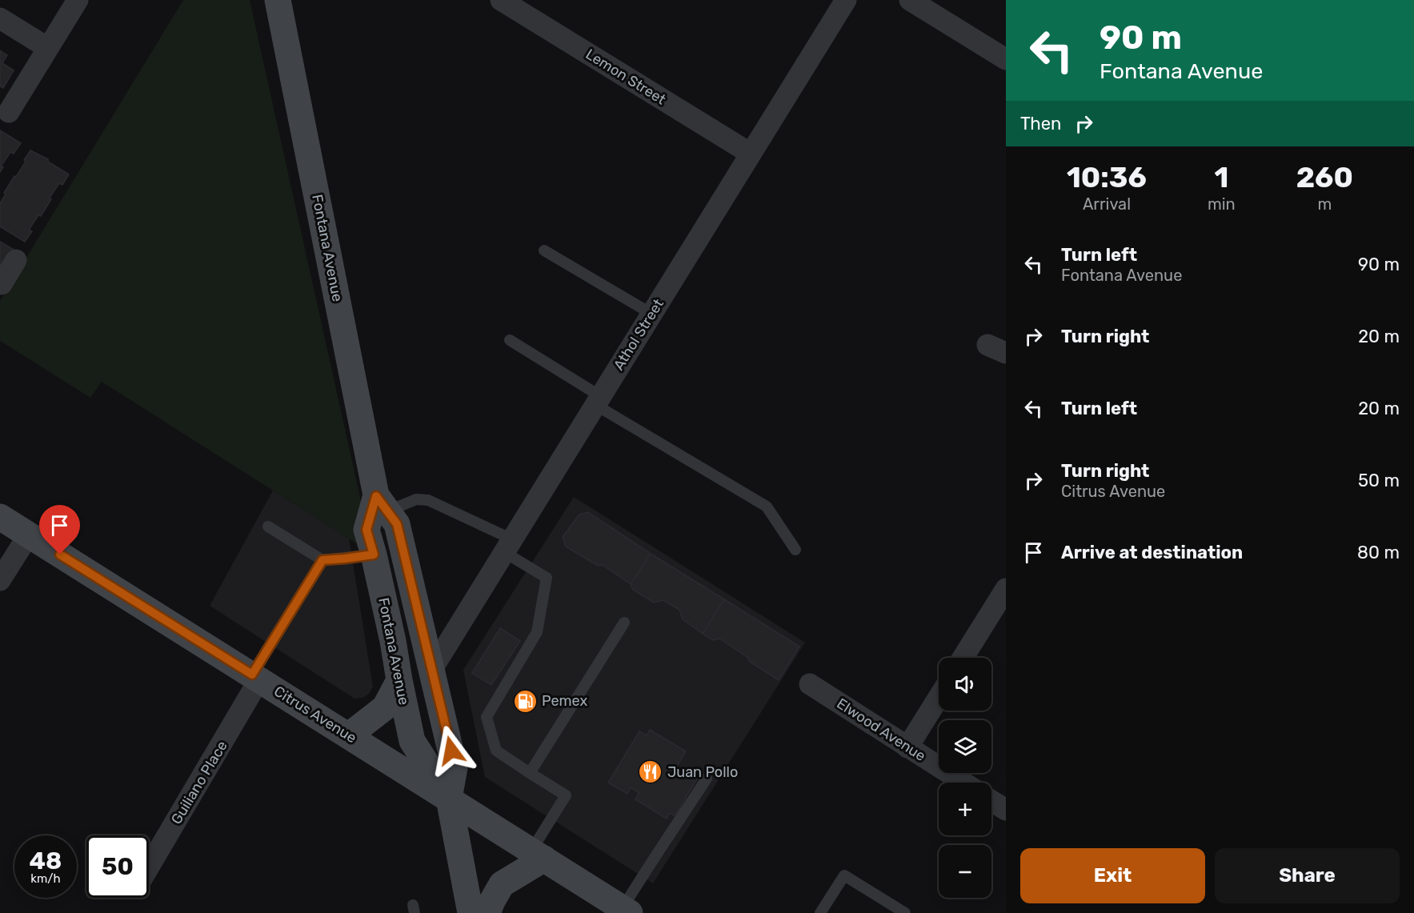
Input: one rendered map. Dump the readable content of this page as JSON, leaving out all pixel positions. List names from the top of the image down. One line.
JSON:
{"streets":{"main road":["Fontana Avenue","Citrus Avenue"],"street":["Lemon Street","Athol Street","Elwood Avenue","Guiliano Place"]},"crossings":[["Lemon Street","Athol Street"],["Fontana Avenue","Athol Street"],["Fontana Avenue","Citrus Avenue"],["Citrus Avenue","Guiliano Place"]],"places":{"fuel station":["Pemex"],"restaurant":["Juan Pollo"]},"page":{"turn":["90 m","Fontana Avenue"],"then":"Then","eta":["10:36","Arrival","1","min","260","m"],"list":[{"name":"Turn left","note":"Fontana Avenue","value":"90 m"},{"name":"Turn right","value":"20 m"},{"name":"Turn left","value":"20 m"},{"name":"Turn right","note":"Citrus Avenue","value":"50 m"},{"name":"Arrive at destination","value":"80 m"}],"map_buttons":["+","−"],"speed":"48 km/h","limit":"50","buttons":["Exit","Share"]}}
